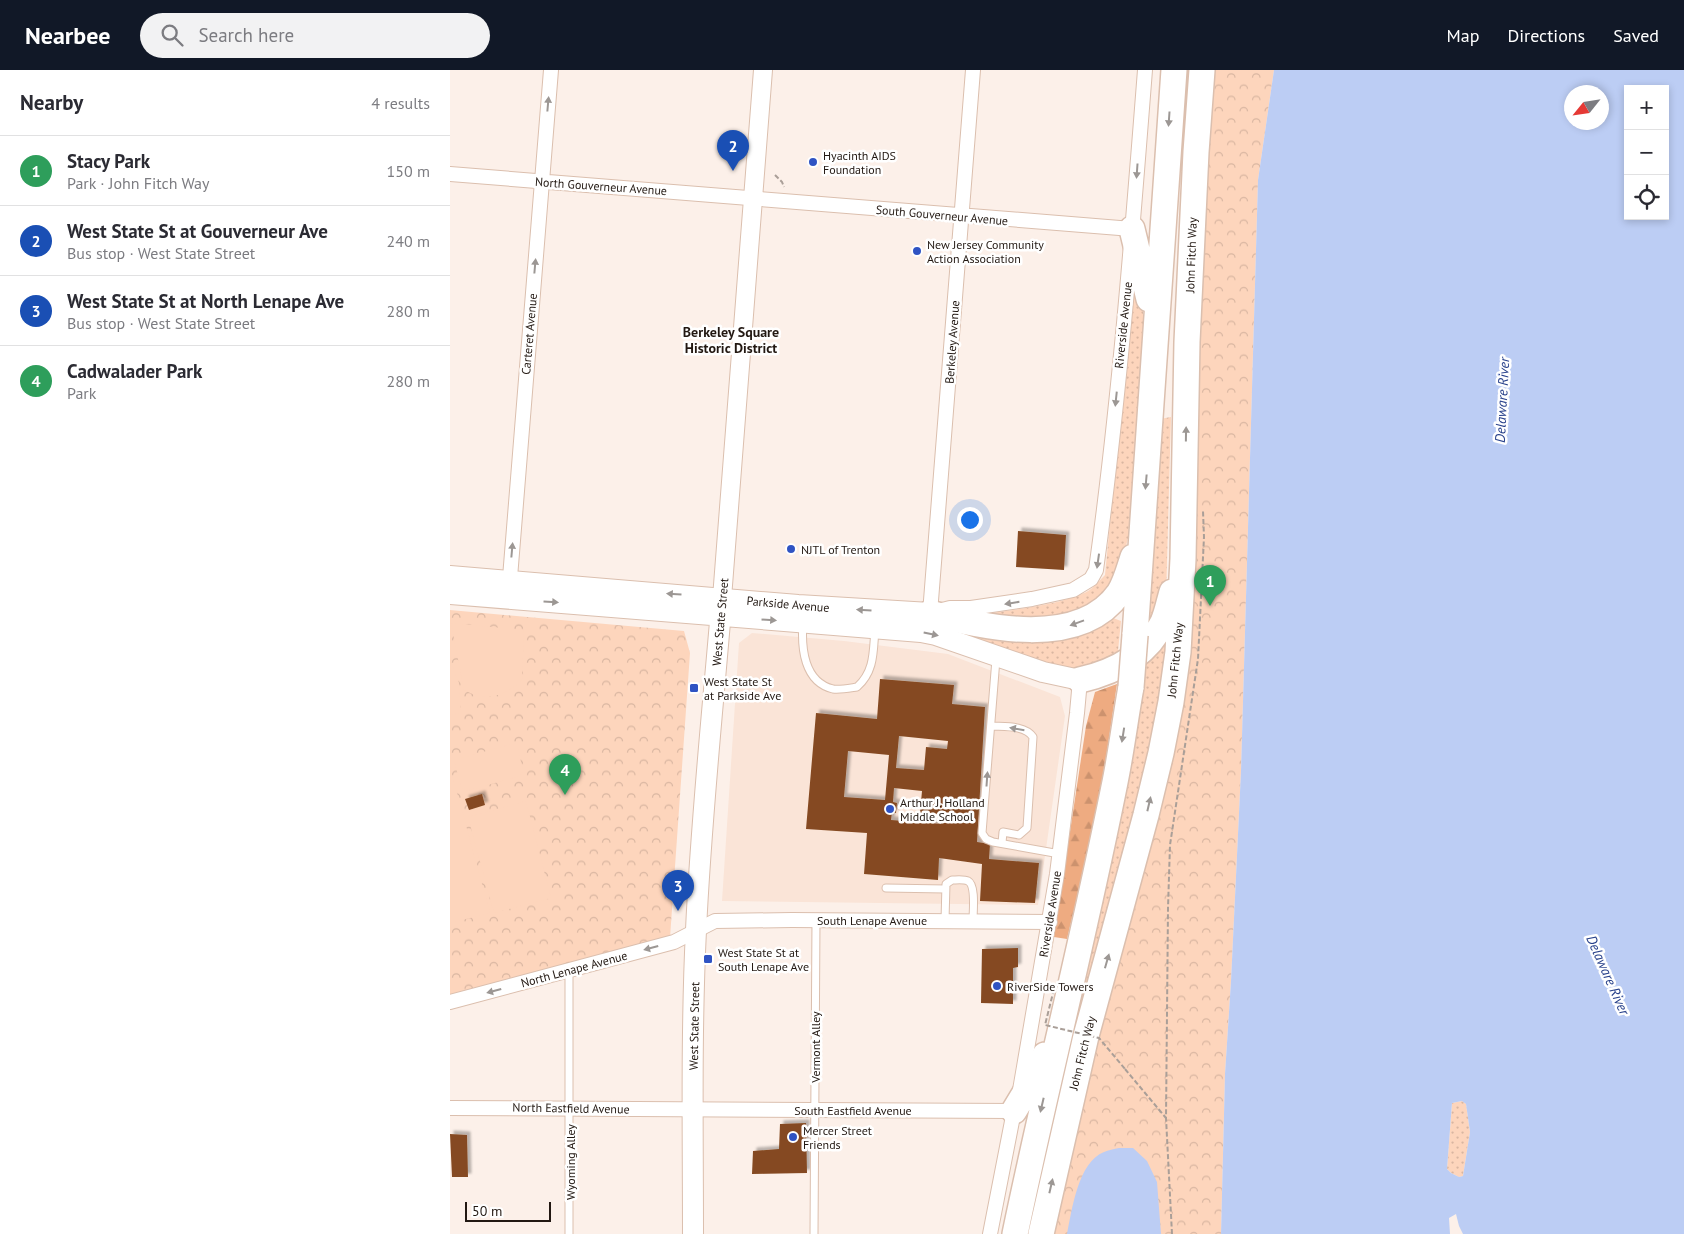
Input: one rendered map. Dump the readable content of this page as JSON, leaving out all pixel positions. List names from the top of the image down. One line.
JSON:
{"streets":{"highway":["John Fitch Way"],"main road":["Parkside Avenue","West State Street"],"street":["North Gouverneur Avenue","South Gouverneur Avenue","Riverside Avenue","Carteret Avenue","Berkeley Avenue","South Lenape Avenue","North Lenape Avenue","North Eastfield Avenue","South Eastfield Avenue"],"lane":["Vermont Alley","Wyoming Alley"]},"crossings":[["North Gouverneur Avenue","South Gouverneur Avenue"],["North Gouverneur Avenue","Carteret Avenue"],["North Gouverneur Avenue","West State Street"],["South Gouverneur Avenue","Riverside Avenue"],["South Gouverneur Avenue","Berkeley Avenue"],["South Gouverneur Avenue","West State Street"],["Riverside Avenue","Parkside Avenue"],["Riverside Avenue","South Lenape Avenue"],["Riverside Avenue","South Eastfield Avenue"],["Carteret Avenue","Parkside Avenue"],["Berkeley Avenue","Parkside Avenue"],["Parkside Avenue","West State Street"],["West State Street","South Lenape Avenue"],["West State Street","North Lenape Avenue"],["West State Street","North Eastfield Avenue"],["West State Street","South Eastfield Avenue"],["South Lenape Avenue","North Lenape Avenue"],["South Lenape Avenue","Vermont Alley"],["North Lenape Avenue","Wyoming Alley"],["Vermont Alley","South Eastfield Avenue"],["North Eastfield Avenue","South Eastfield Avenue"],["North Eastfield Avenue","Wyoming Alley"]],"one_way":["Riverside Avenue","Carteret Avenue","North Lenape Avenue"],"districts":["Berkeley Square Historic District"],"water":["Delaware River"],"places":{"other":["Hyacinth AIDS Foundation","New Jersey Community Action Association","NJTL of Trenton","Arthur J. Holland Middle School","RiverSide Towers","Mercer Street Friends"],"transit":["West State St at Parkside Ave","West State St at South Lenape Ave"]},"scale_bar":"50 m","north":"bottom left","page":{"header":"Nearbee","search":"Search here","nav":["Map","Directions","Saved"],"heading":["Nearby","4 results"],"map_buttons":["+","−"],"pins":["2","1","4","3"],"list":[{"mark":"1","name":"Stacy Park","note":"Park · John Fitch Way","value":"150 m"},{"mark":"2","name":"West State St at Gouverneur Ave","note":"Bus stop · West State Street","value":"240 m"},{"mark":"3","name":"West State St at North Lenape Ave","note":"Bus stop · West State Street","value":"280 m"},{"mark":"4","name":"Cadwalader Park","note":"Park","value":"280 m"}],"scale":"50 m"}}
